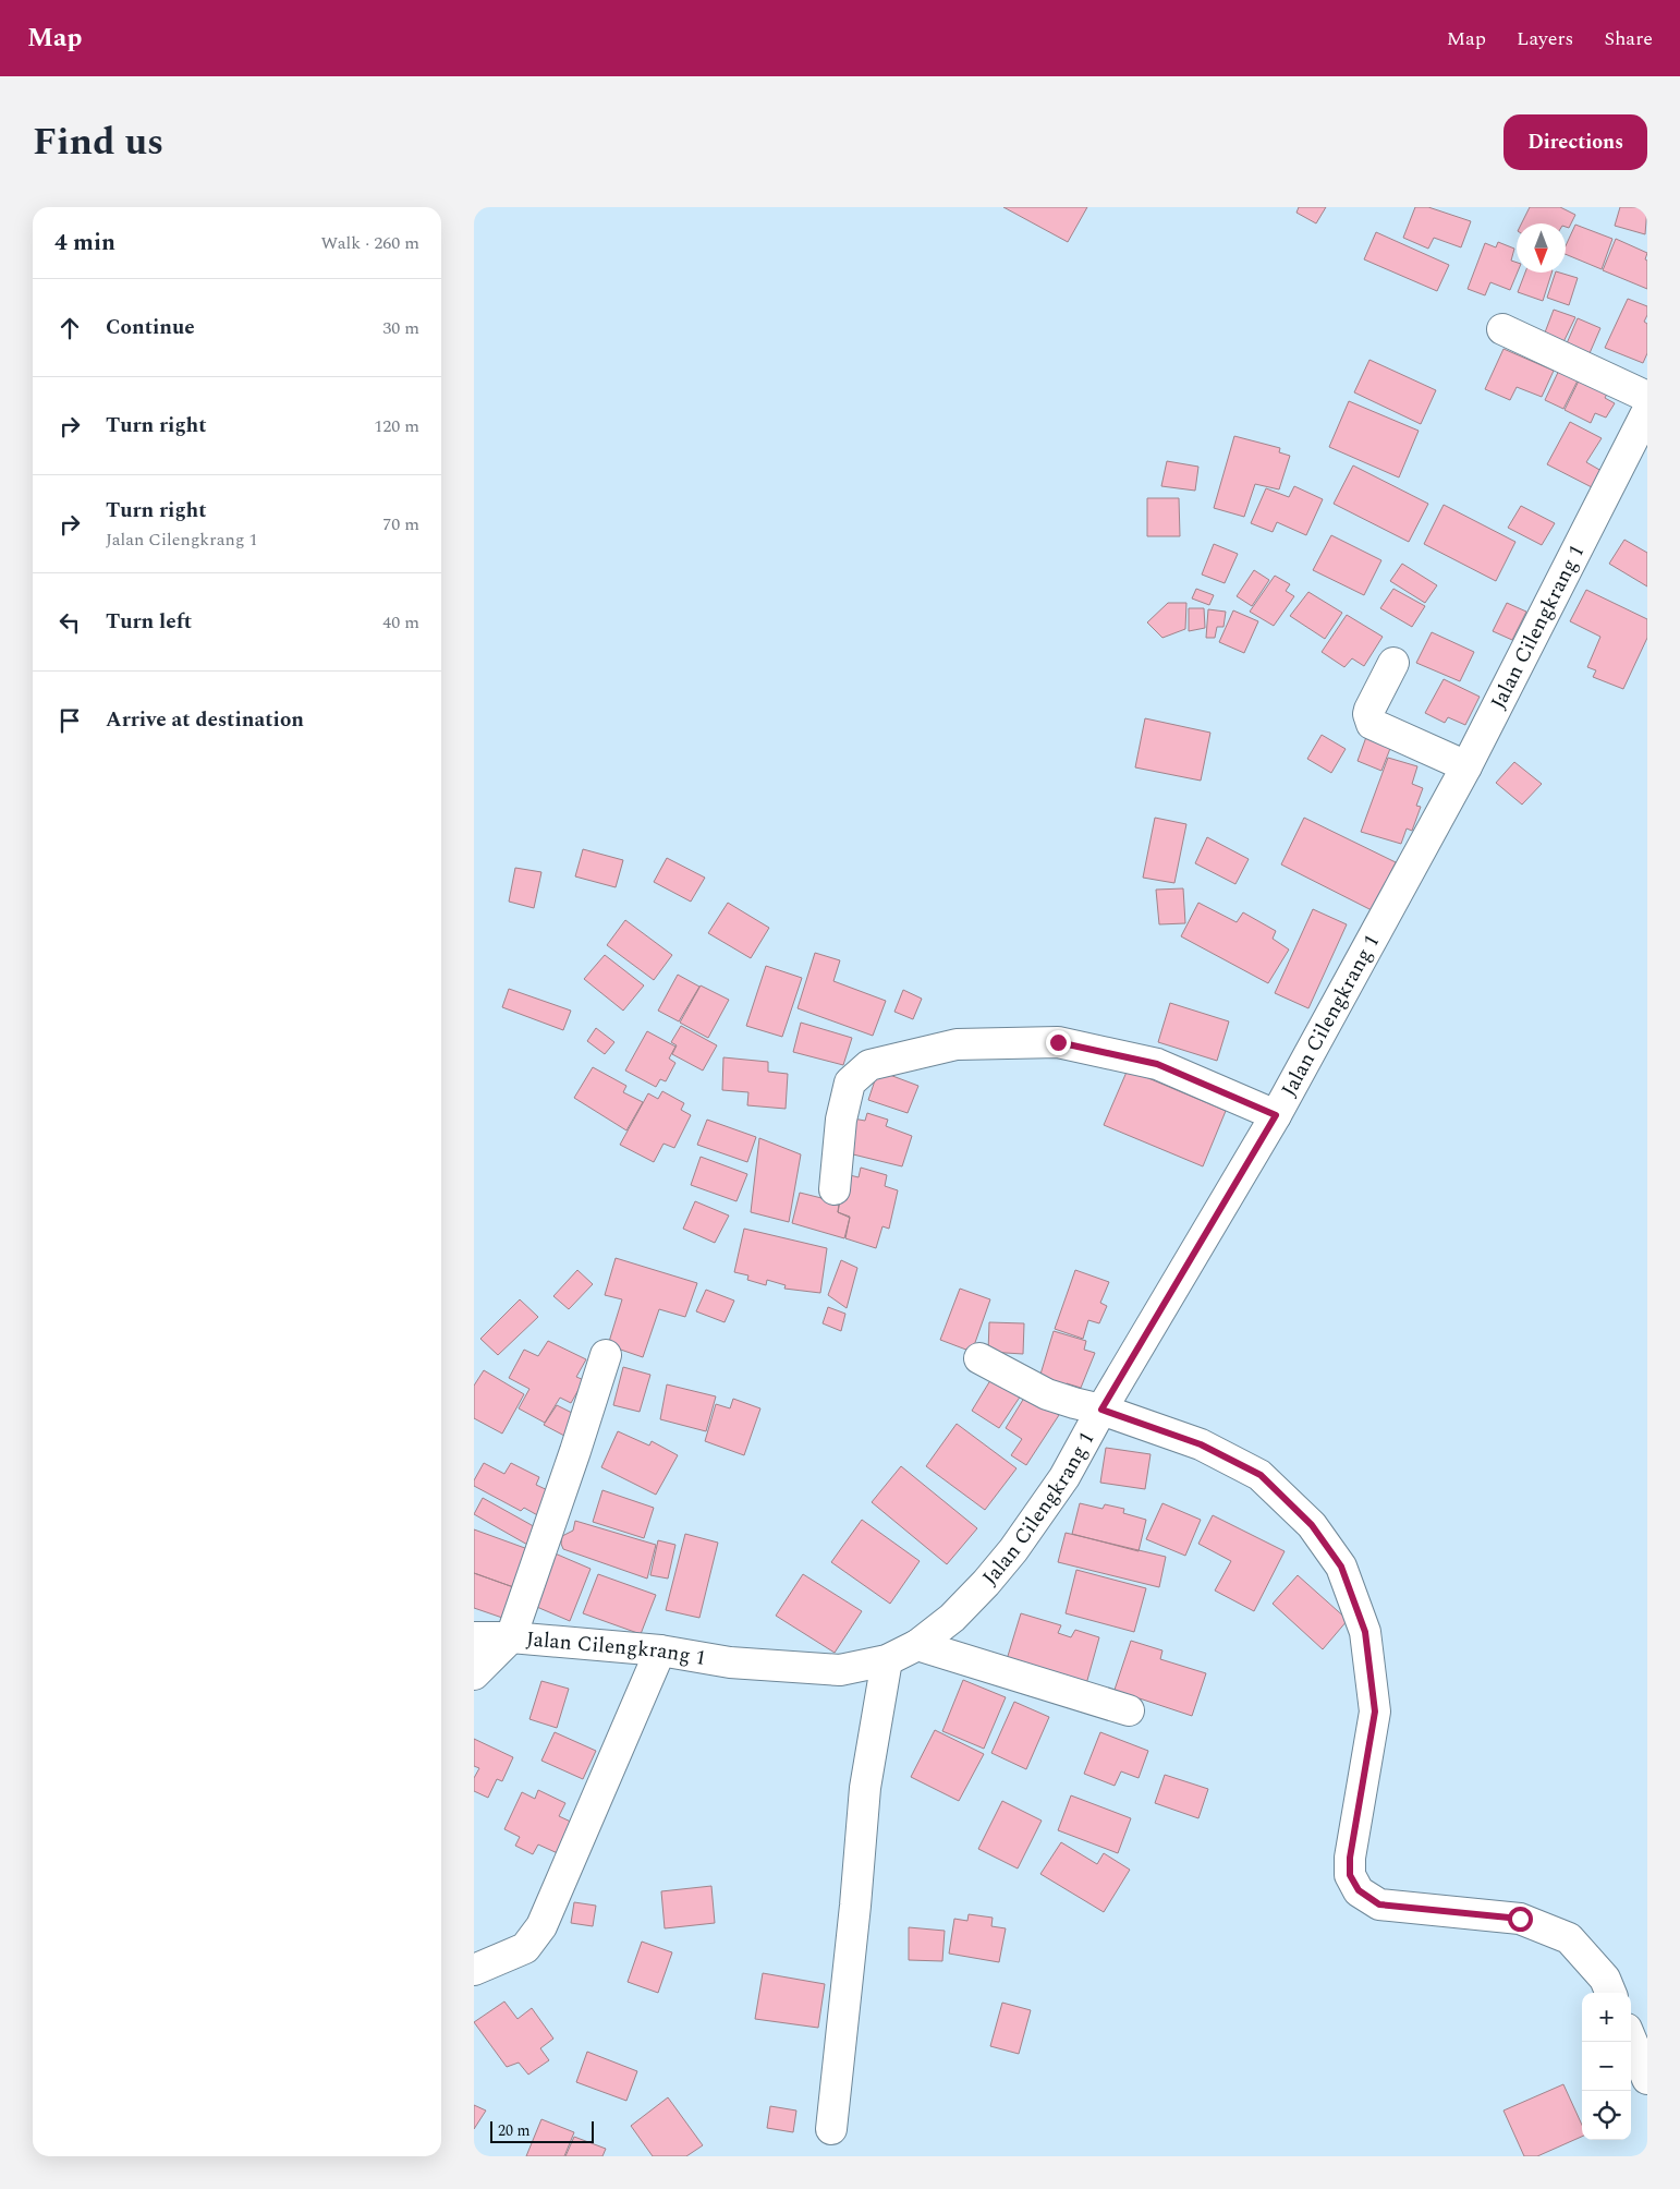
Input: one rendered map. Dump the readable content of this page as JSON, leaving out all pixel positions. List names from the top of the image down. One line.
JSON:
{"streets":{"street":["Jalan Cilengkrang 1"]},"scale_bar":"20 m","north":"bottom","page":{"header":"Map","nav":["Map","Layers","Share"],"title":"Find us","buttons":"Directions","heading":["4 min","Walk · 260 m"],"list":[["Continue","30 m"],["Turn right","120 m"],["Turn right","Jalan Cilengkrang 1","70 m"],["Turn left","40 m"],"Arrive at destination"],"map_buttons":["+","−"],"scale":"20 m"}}
